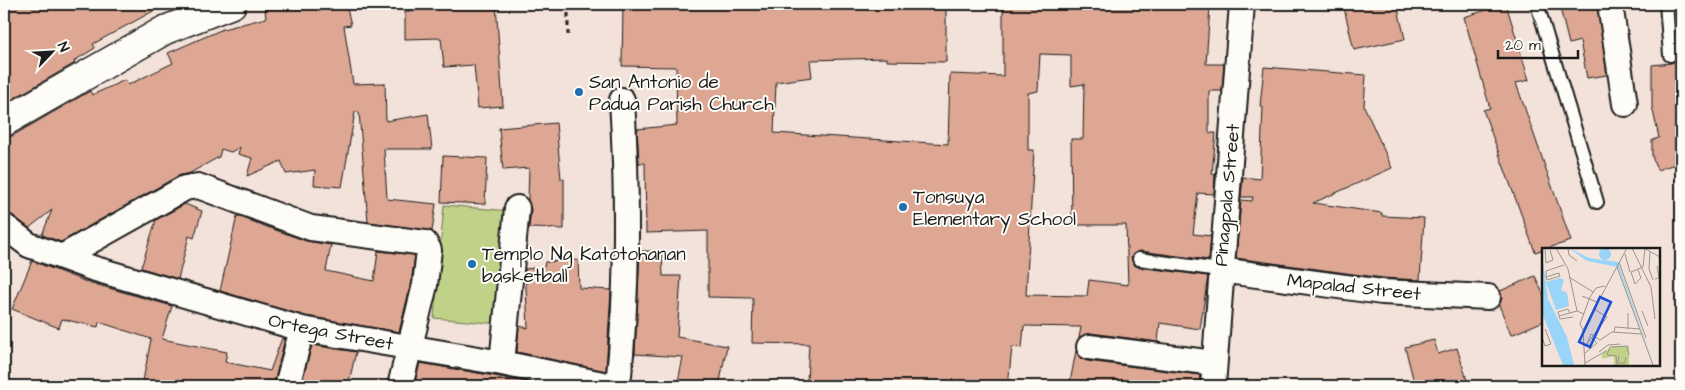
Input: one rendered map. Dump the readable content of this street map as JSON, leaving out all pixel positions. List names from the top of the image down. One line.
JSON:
{"streets":{"street":["Pinagpala Street","Mapalad Street","Ortega Street"]},"crossings":[["Pinagpala Street","Mapalad Street"]],"places":["San Antonio de Padua Parish Church","Tonsuya Elementary School","Templo Ng Katotohanan basketball"],"scale_bar":"20 m","north":"top right"}
